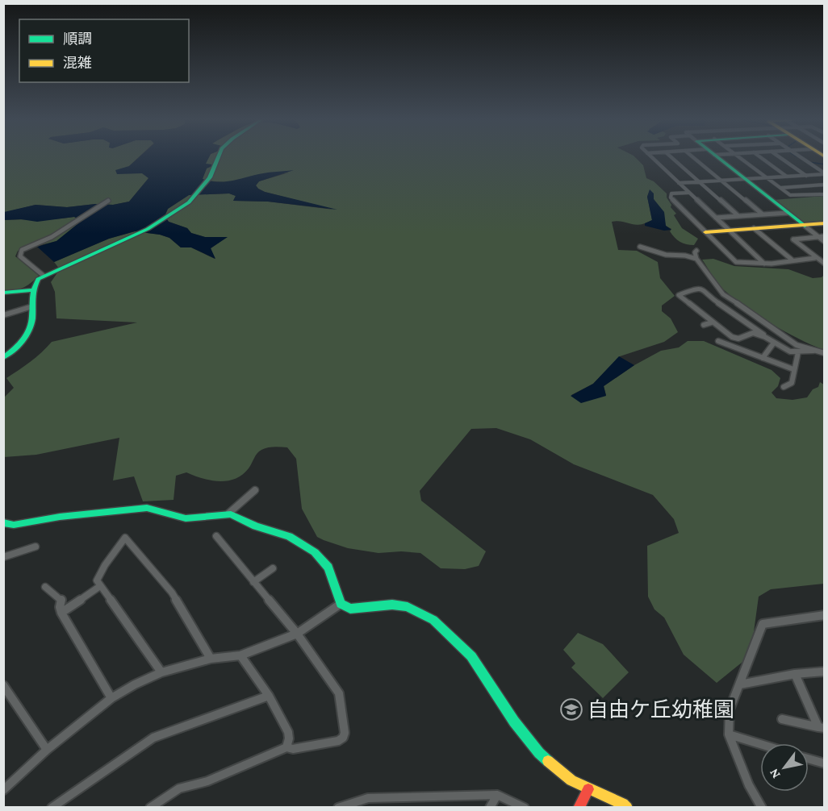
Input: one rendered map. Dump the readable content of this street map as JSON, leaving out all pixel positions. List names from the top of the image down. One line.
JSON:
{"places":{"school or university":["自由ケ丘幼稚園"]},"legend":["順調","混雑"],"north":"bottom left"}
